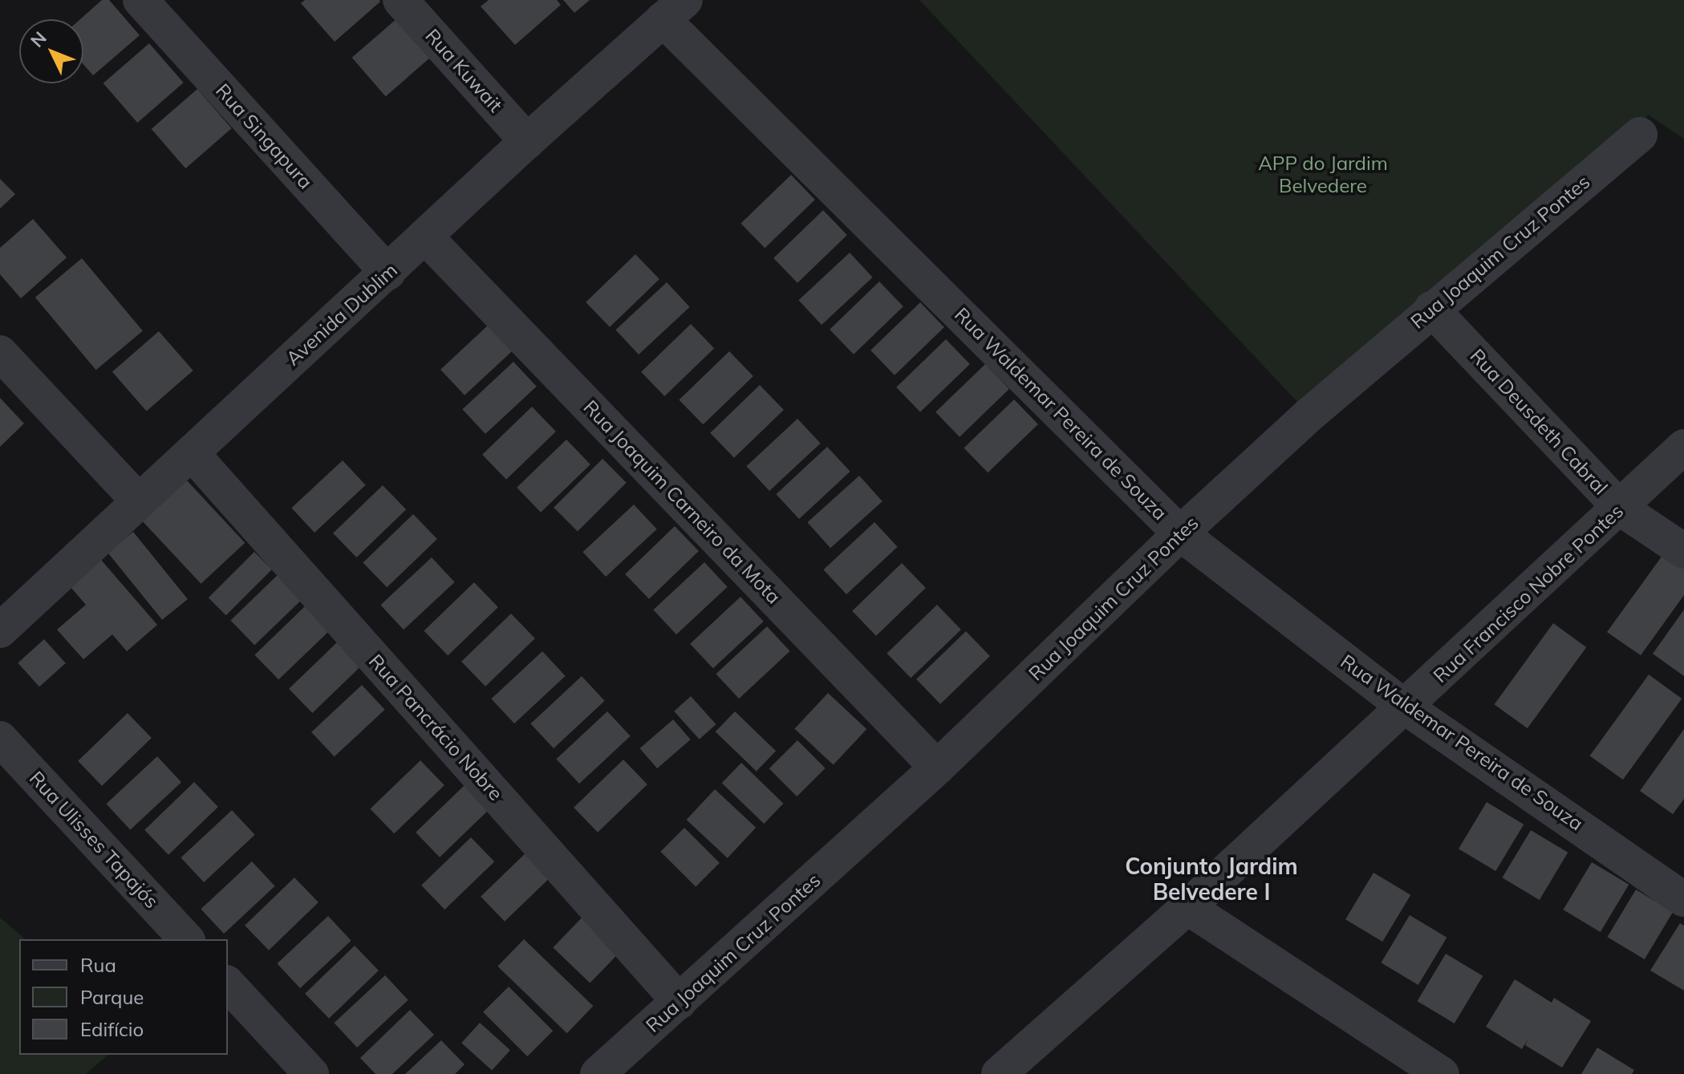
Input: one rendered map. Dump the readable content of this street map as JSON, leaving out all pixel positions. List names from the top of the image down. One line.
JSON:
{"streets":{"street":["Rua Kuwait","Rua Singapura","Rua Joaquim Cruz Pontes","Avenida Dublim","Rua Waldemar Pereira de Souza","Rua Deusdeth Cabral","Rua Joaquim Carneiro da Mota","Rua Francisco Nobre Pontes","Rua Pancrácio Nobre","Rua Ulisses Tapajós"]},"crossings":[["Rua Kuwait","Avenida Dublim"],["Rua Singapura","Avenida Dublim"],["Rua Joaquim Cruz Pontes","Rua Waldemar Pereira de Souza"],["Rua Joaquim Cruz Pontes","Rua Deusdeth Cabral"],["Rua Joaquim Cruz Pontes","Rua Joaquim Carneiro da Mota"],["Rua Joaquim Cruz Pontes","Rua Pancrácio Nobre"],["Avenida Dublim","Rua Waldemar Pereira de Souza"],["Avenida Dublim","Rua Joaquim Carneiro da Mota"],["Avenida Dublim","Rua Pancrácio Nobre"],["Rua Waldemar Pereira de Souza","Rua Francisco Nobre Pontes"],["Rua Deusdeth Cabral","Rua Francisco Nobre Pontes"]],"districts":["Conjunto Jardim Belvedere I"],"parks":["APP do Jardim Belvedere"],"legend":["Rua","Parque","Edifício"],"north":"top left"}
